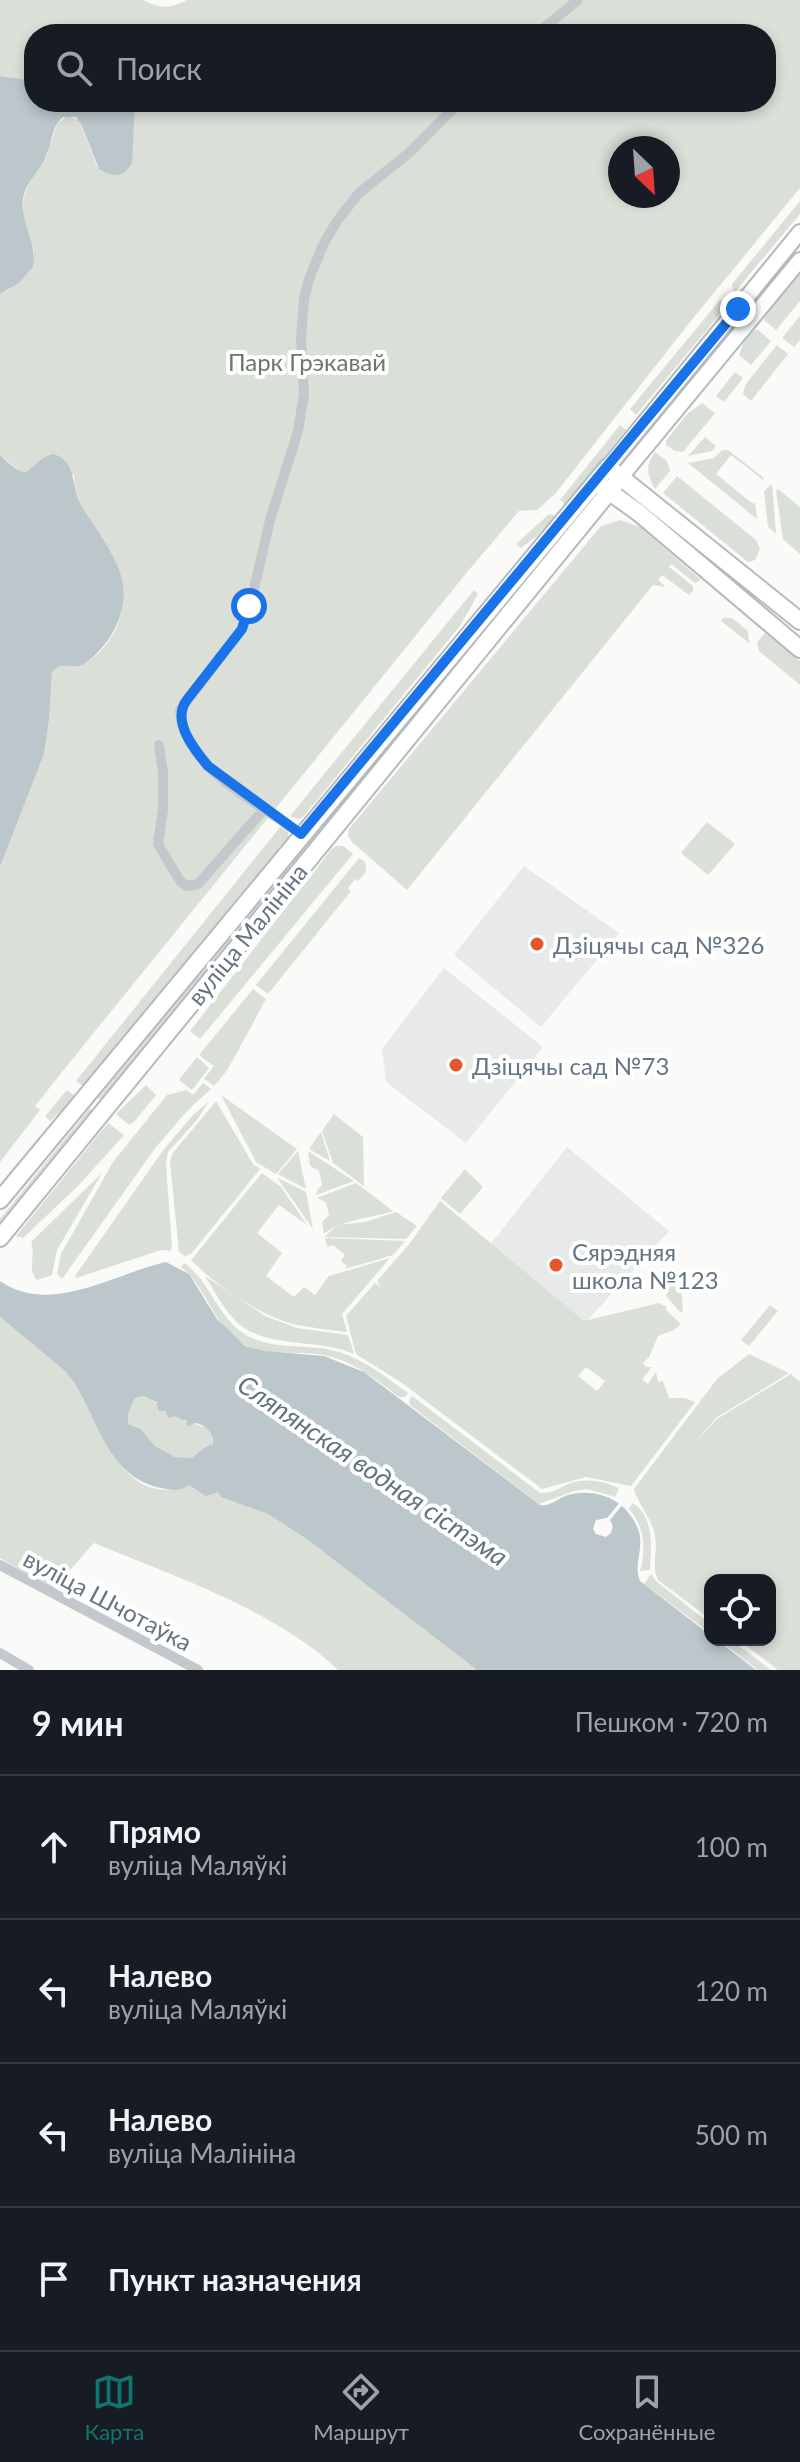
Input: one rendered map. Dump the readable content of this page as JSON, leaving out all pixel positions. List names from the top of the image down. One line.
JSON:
{"streets":{"main road":["вуліца Малініна"],"street":["вуліца Шчотаўка"]},"water":["Сляпянская водная сістэма"],"parks":["Парк Грэкавай"],"places":["Дзіцячы сад №326","Дзіцячы сад №73","Сярэдняя школа №123"],"north":"bottom right","page":{"search":"Поиск","heading":["9 мин","Пешком · 720 m"],"list":[["Прямо","вуліца Маляўкі","100 m"],["Налево","вуліца Маляўкі","120 m"],["Налево","вуліца Малініна","500 m"],"Пункт назначения"],"nav":["Карта","Маршрут","Сохранённые"]}}
